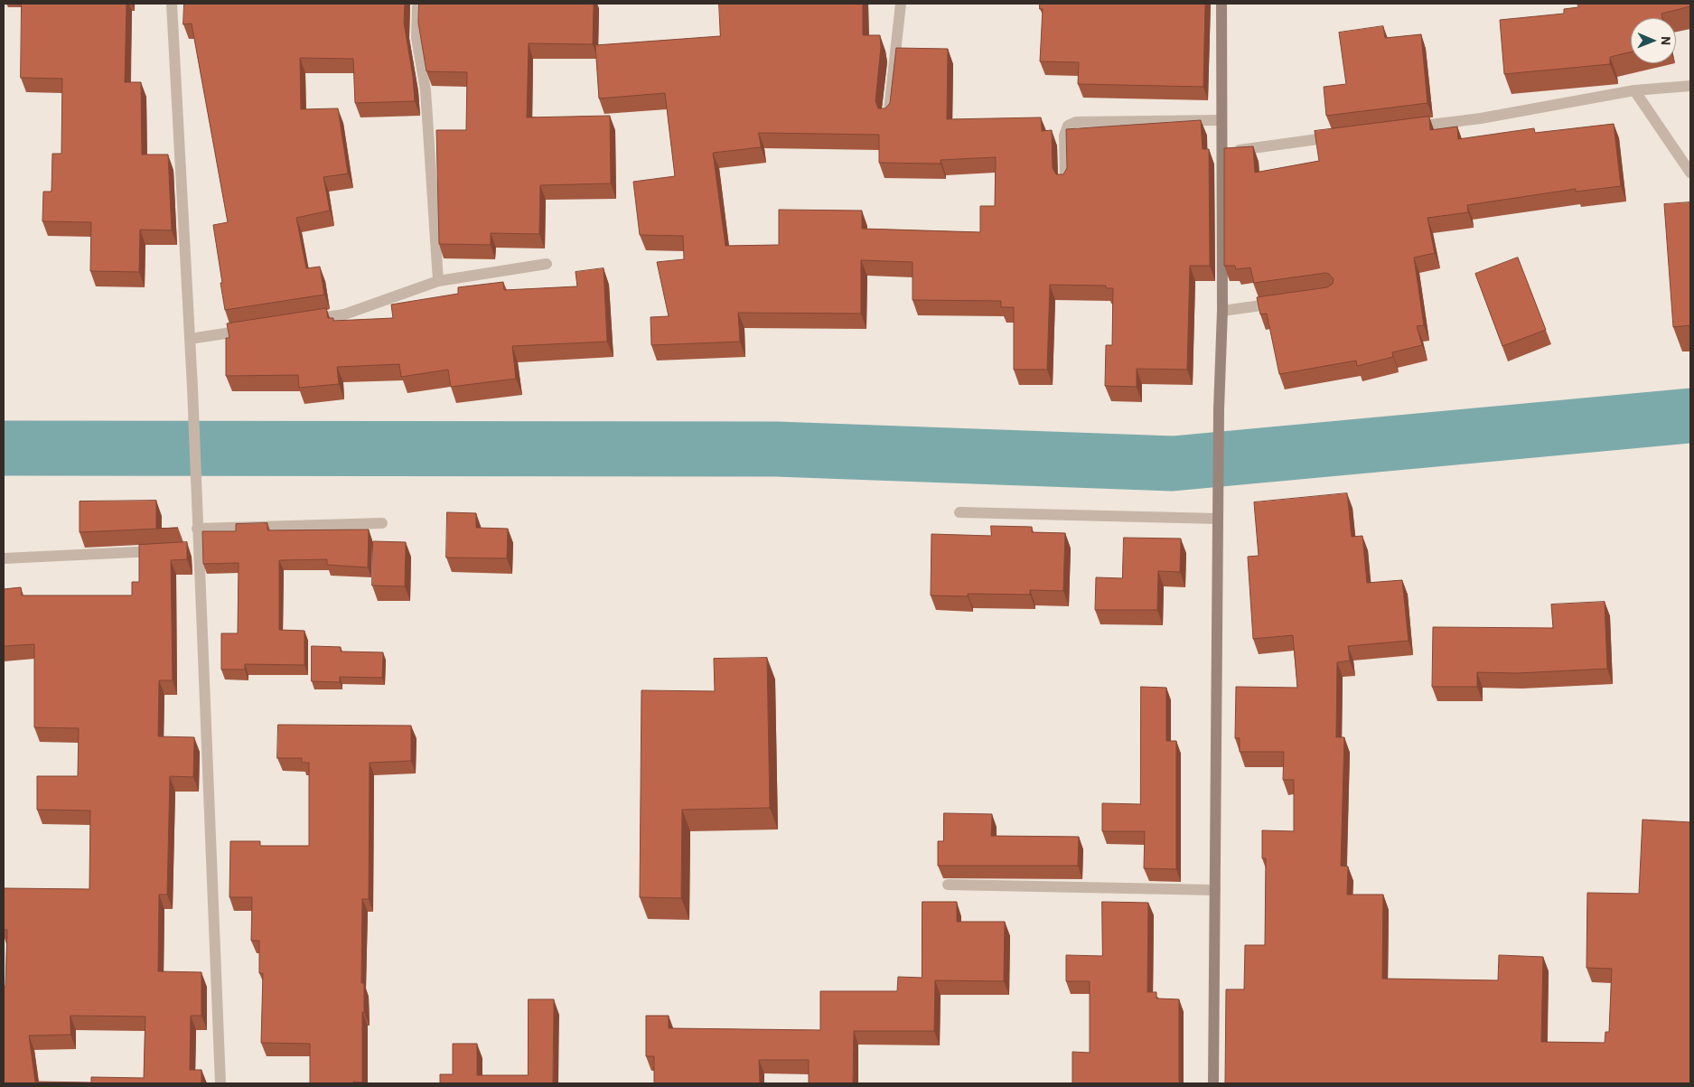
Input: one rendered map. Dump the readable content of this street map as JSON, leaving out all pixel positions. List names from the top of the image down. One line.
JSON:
{"north":"right"}
